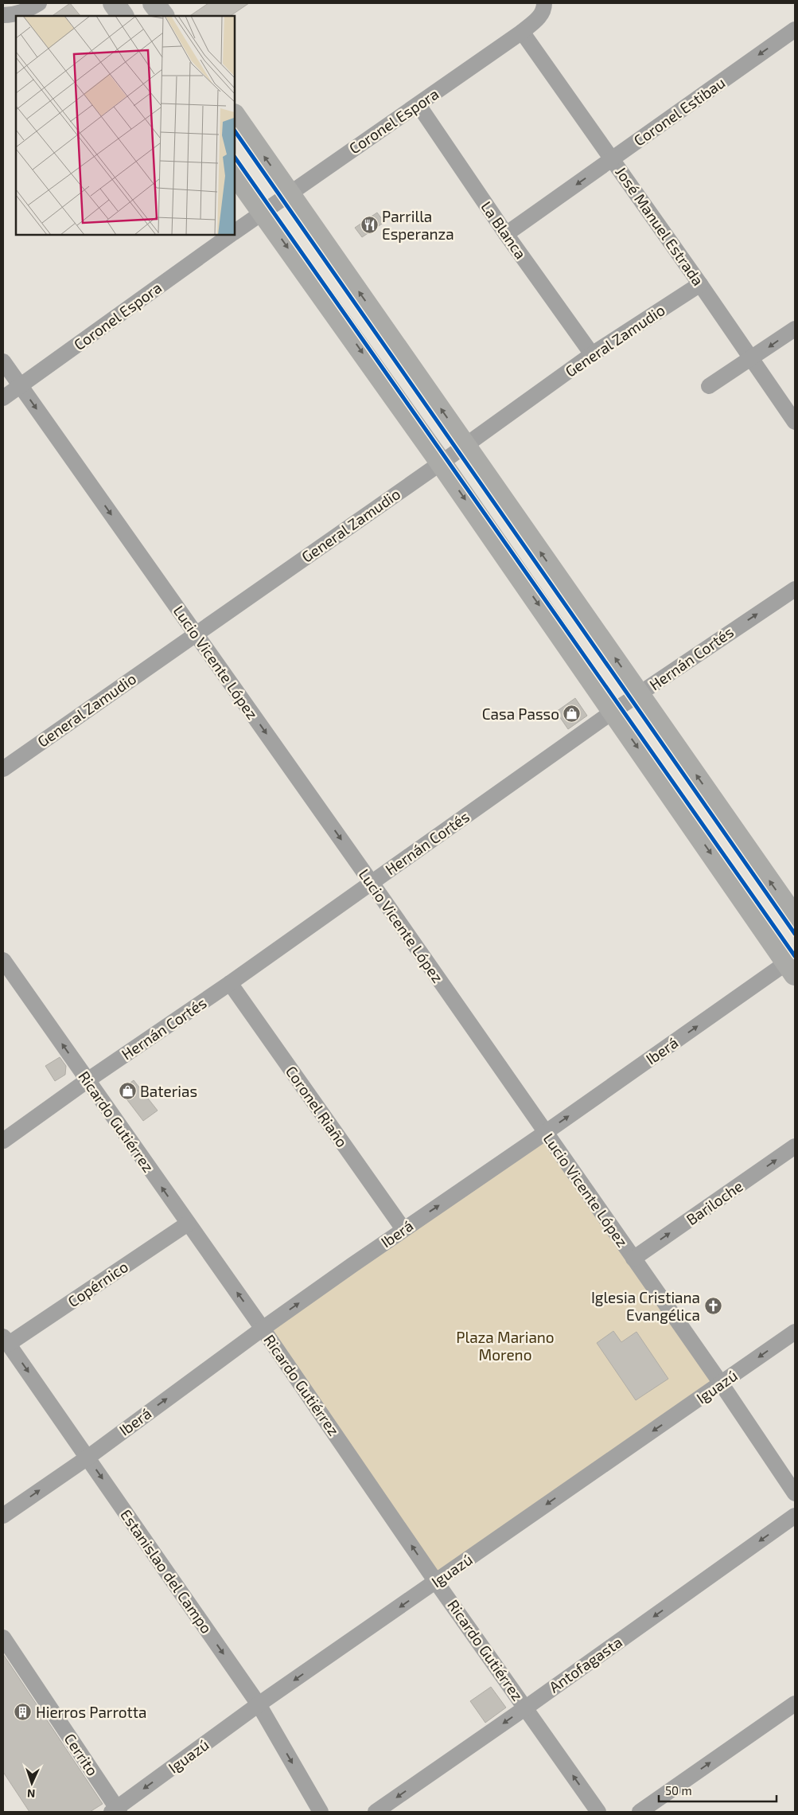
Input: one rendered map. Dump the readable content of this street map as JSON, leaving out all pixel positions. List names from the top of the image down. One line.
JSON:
{"streets":{"street":["Coronel Estibau","Coronel Espora","José Manuel Estrada","La Blanca","General Zamudio","Hernán Cortés","Lucio Vicente López","Iberá","Coronel Riaño","Ricardo Gutiérrez","Bariloche","Copérnico","Iguazú","Estanislao del Campo","Antofagasta","Cerrito"]},"crossings":[["Coronel Estibau","José Manuel Estrada"],["Coronel Estibau","La Blanca"],["Coronel Espora","José Manuel Estrada"],["Coronel Espora","La Blanca"],["Coronel Espora","Lucio Vicente López"],["José Manuel Estrada","General Zamudio"],["La Blanca","General Zamudio"],["General Zamudio","Lucio Vicente López"],["Hernán Cortés","Lucio Vicente López"],["Hernán Cortés","Coronel Riaño"],["Hernán Cortés","Ricardo Gutiérrez"],["Lucio Vicente López","Iberá"],["Lucio Vicente López","Bariloche"],["Lucio Vicente López","Iguazú"],["Iberá","Coronel Riaño"],["Iberá","Ricardo Gutiérrez"],["Iberá","Estanislao del Campo"],["Ricardo Gutiérrez","Copérnico"],["Ricardo Gutiérrez","Iguazú"],["Ricardo Gutiérrez","Antofagasta"],["Copérnico","Estanislao del Campo"],["Iguazú","Estanislao del Campo"],["Iguazú","Cerrito"]],"one_way":["Coronel Estibau","Lucio Vicente López","Iberá","Ricardo Gutiérrez","Bariloche","Iguazú","Estanislao del Campo","Antofagasta"],"parks":["Plaza Mariano Moreno"],"places":{"restaurant":["Parrilla Esperanza"],"shop":["Casa Passo","Baterias"],"church":["Iglesia Cristiana Evangélica"],"building":["Hierros Parrotta"]},"scale_bar":"50 m","north":"bottom"}
